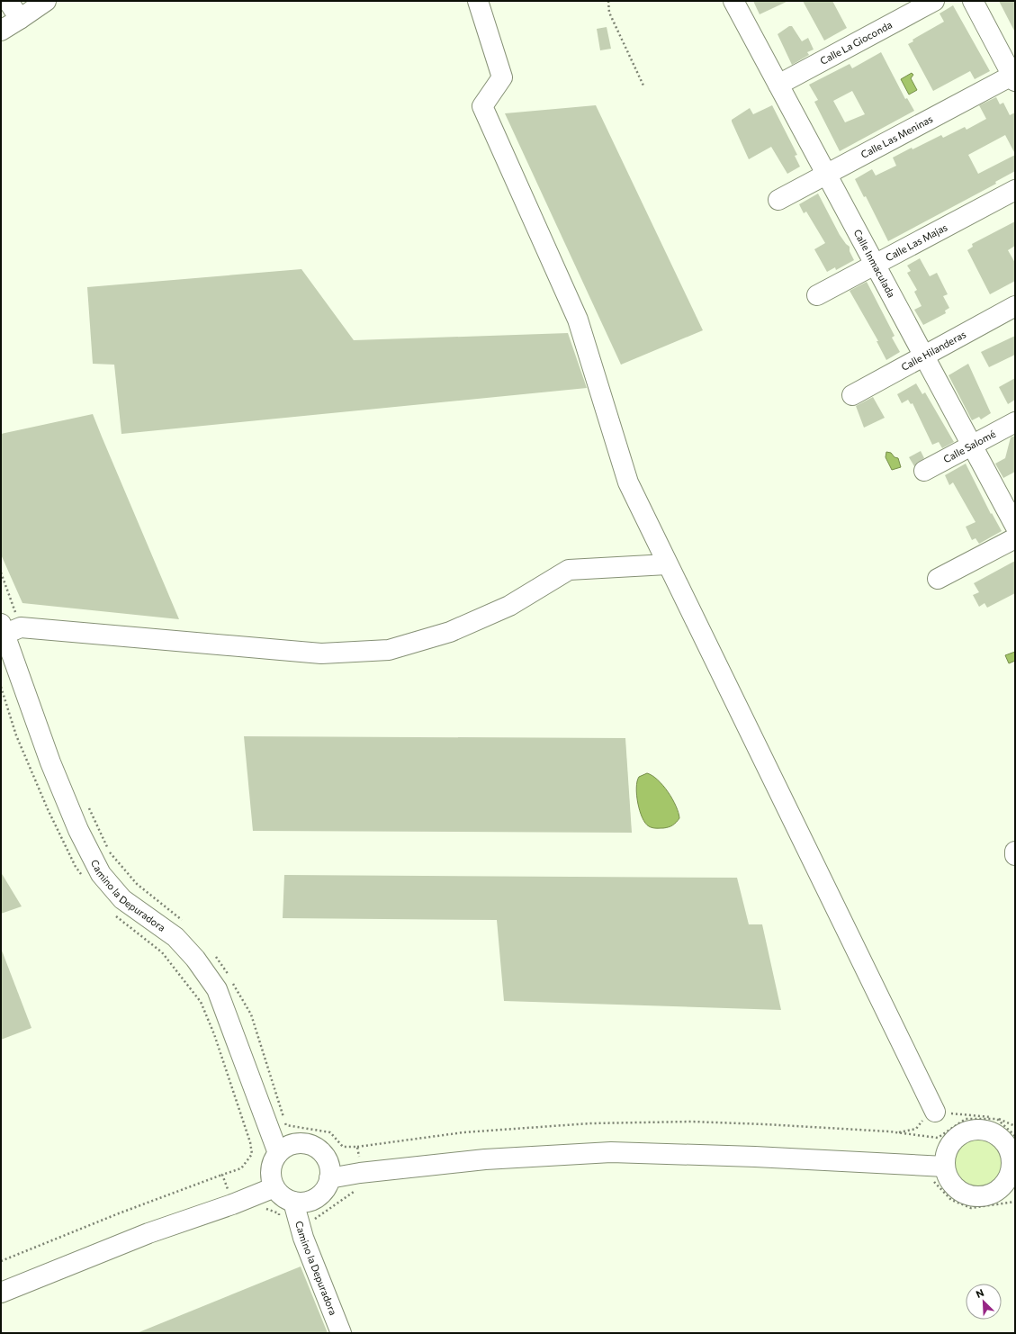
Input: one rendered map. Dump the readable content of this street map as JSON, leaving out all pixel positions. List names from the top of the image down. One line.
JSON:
{"streets":{"street":["Calle La Gioconda","Calle Las Meninas","Calle Las Majas","Calle Inmaculada","Calle Hilanderas","Calle Salomé","Camino la Depuradora"]},"crossings":[["Calle La Gioconda","Calle Inmaculada"],["Calle Las Meninas","Calle Inmaculada"],["Calle Las Majas","Calle Inmaculada"],["Calle Inmaculada","Calle Hilanderas"],["Calle Inmaculada","Calle Salomé"]],"north":"top left"}
